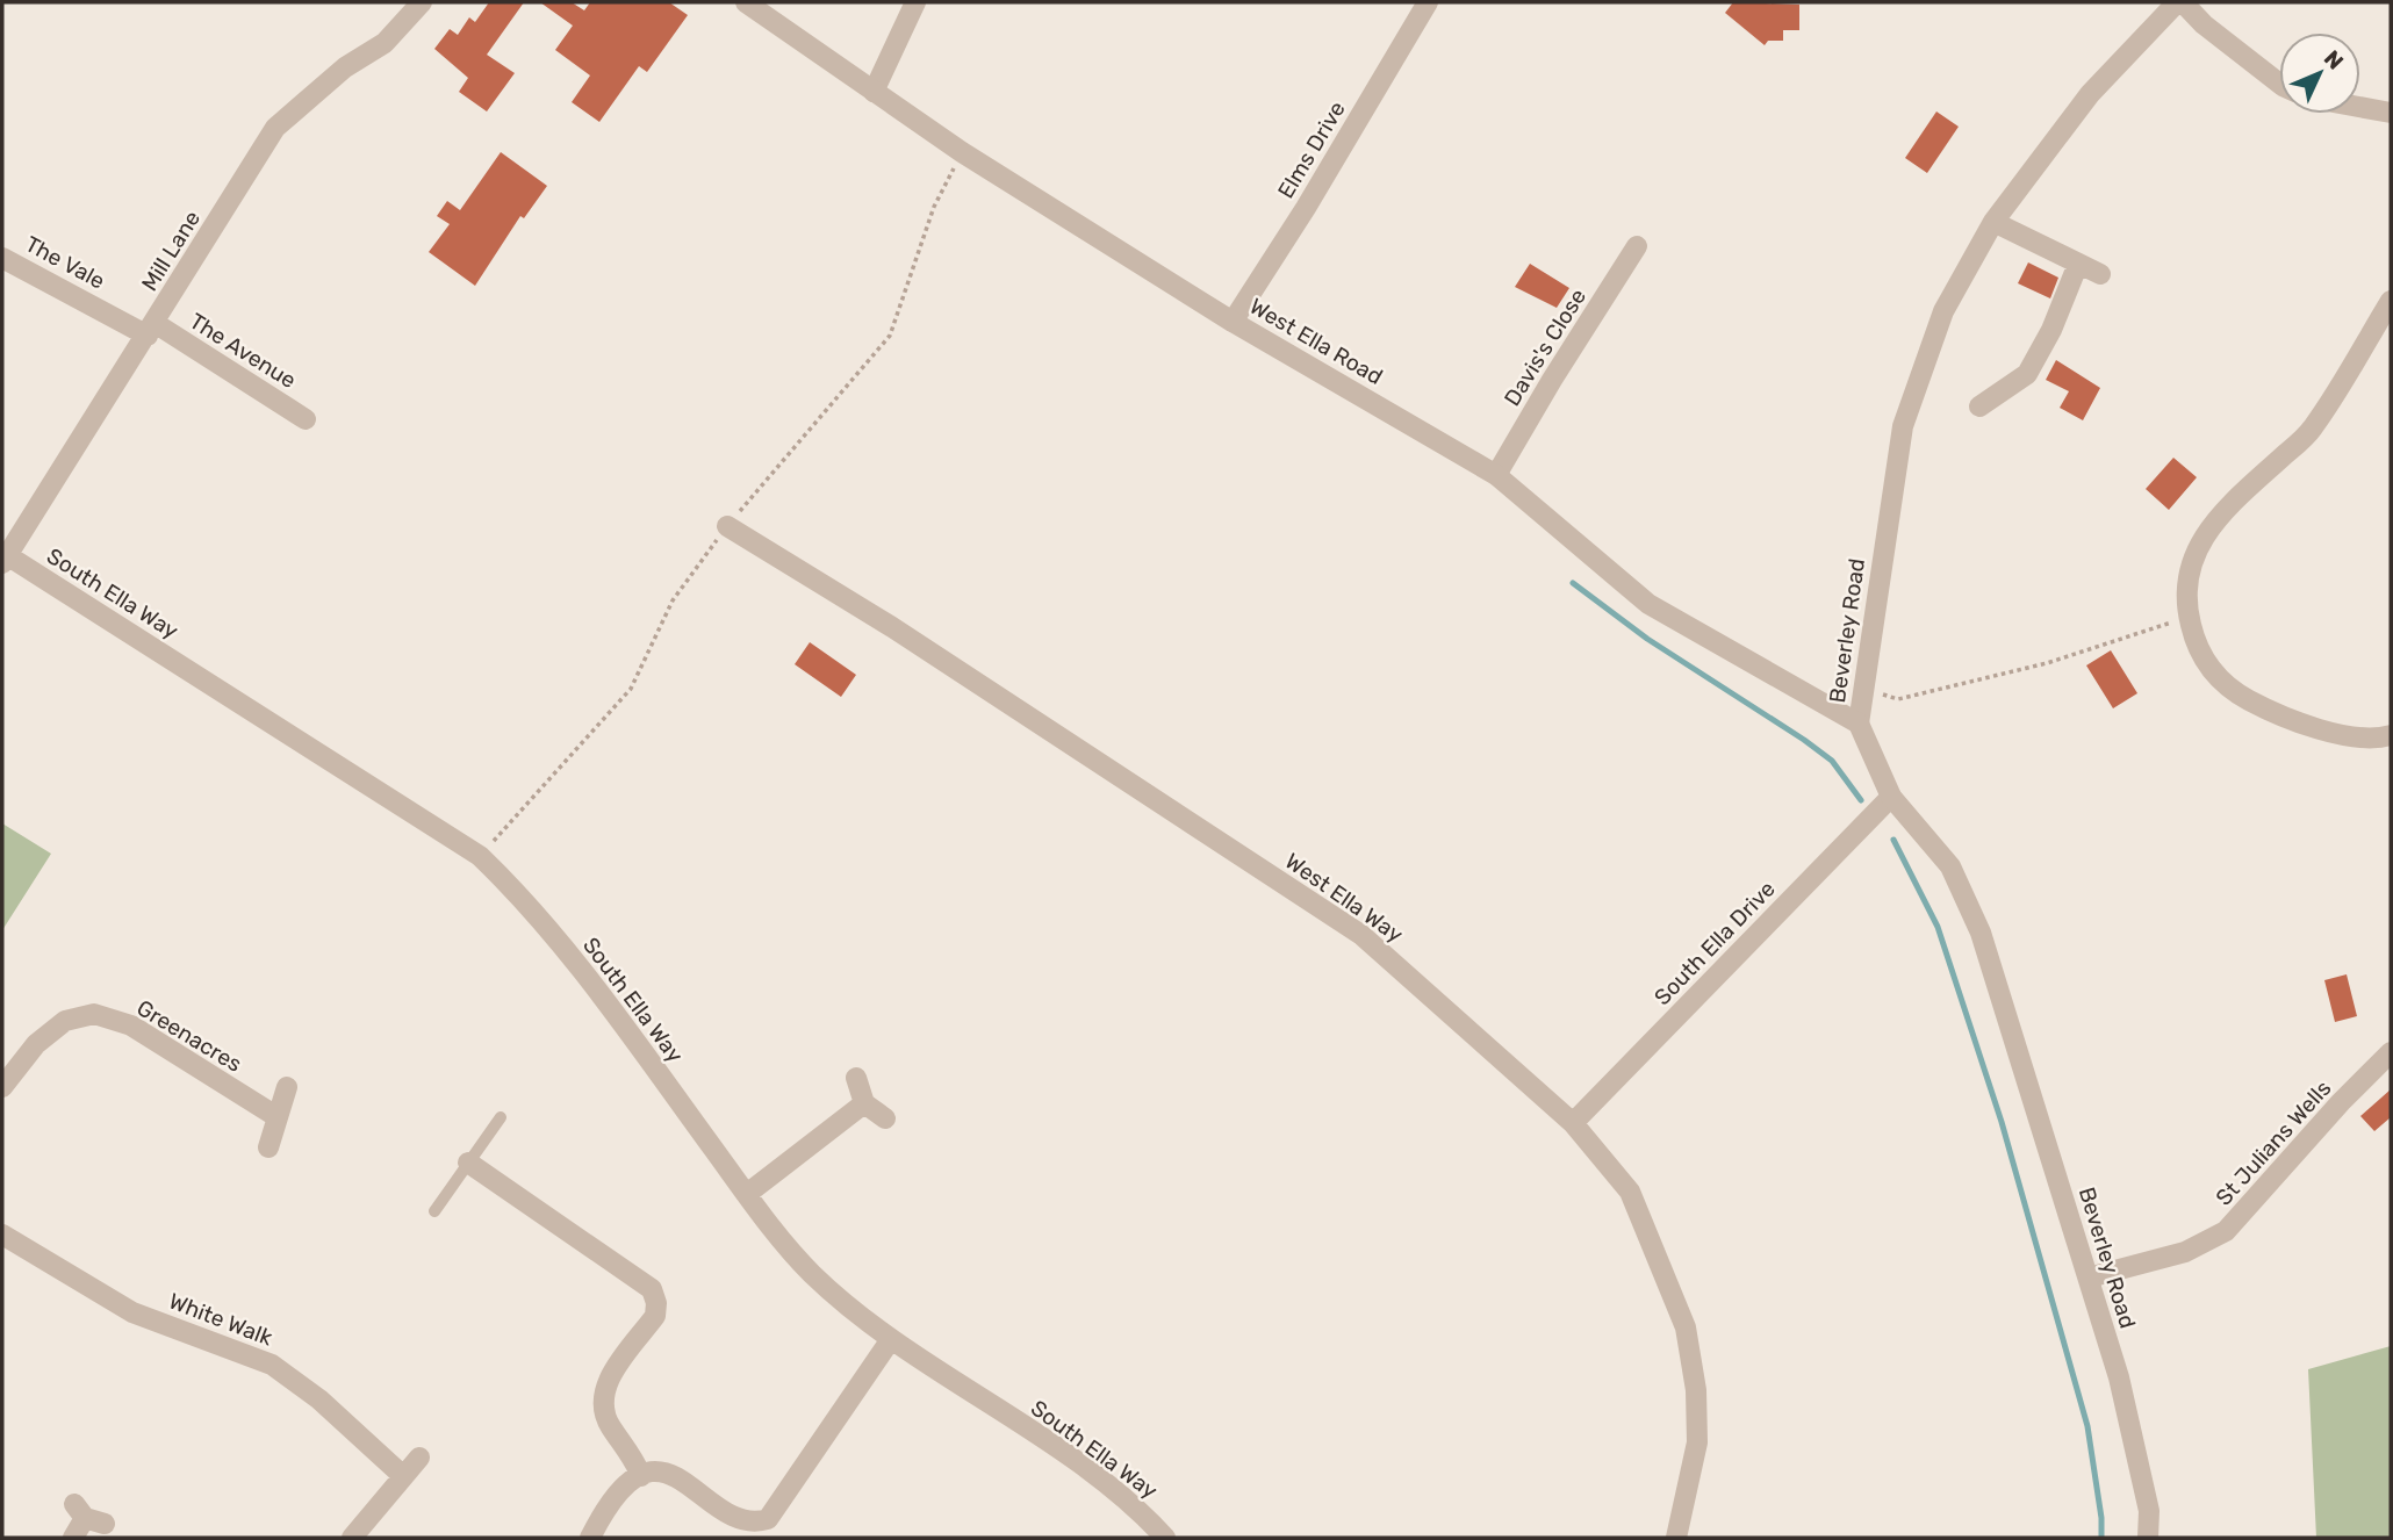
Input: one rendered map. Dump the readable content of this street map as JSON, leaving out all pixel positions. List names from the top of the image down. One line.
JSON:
{"streets":{"street":["Elms Drive","Mill Lane","The Vale","West Ella Road","Davis's Close","The Avenue","South Ella Way","Beverley Road","West Ella Way","South Ella Drive","Greenacres","St Julians Wells","White Walk"]},"crossings":[["Elms Drive","West Ella Road"],["Mill Lane","The Vale"],["Mill Lane","The Avenue"],["Mill Lane","South Ella Way"],["The Vale","The Avenue"],["West Ella Road","Davis's Close"],["West Ella Road","Beverley Road"],["Beverley Road","South Ella Drive"],["Beverley Road","St Julians Wells"],["West Ella Way","South Ella Drive"]],"north":"top right"}
